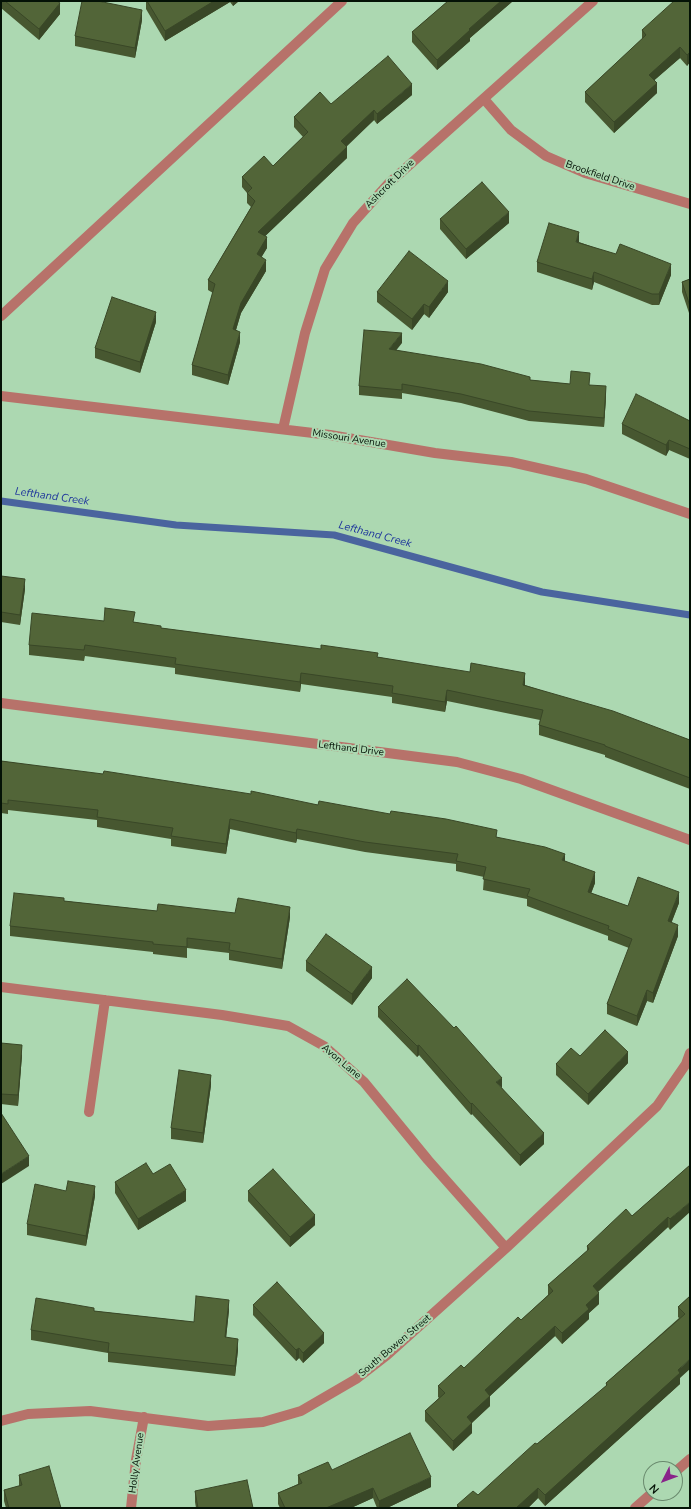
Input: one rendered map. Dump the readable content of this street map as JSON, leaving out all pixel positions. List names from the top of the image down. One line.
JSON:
{"streets":{"street":["Brookfield Drive","Ashcroft Drive","Missouri Avenue","Lefthand Drive","Avon Lane","South Bowen Street","Holly Avenue"]},"crossings":[["Brookfield Drive","Ashcroft Drive"],["Ashcroft Drive","Missouri Avenue"],["Avon Lane","South Bowen Street"],["South Bowen Street","Holly Avenue"]],"water":["Lefthand Creek"],"north":"bottom left"}
